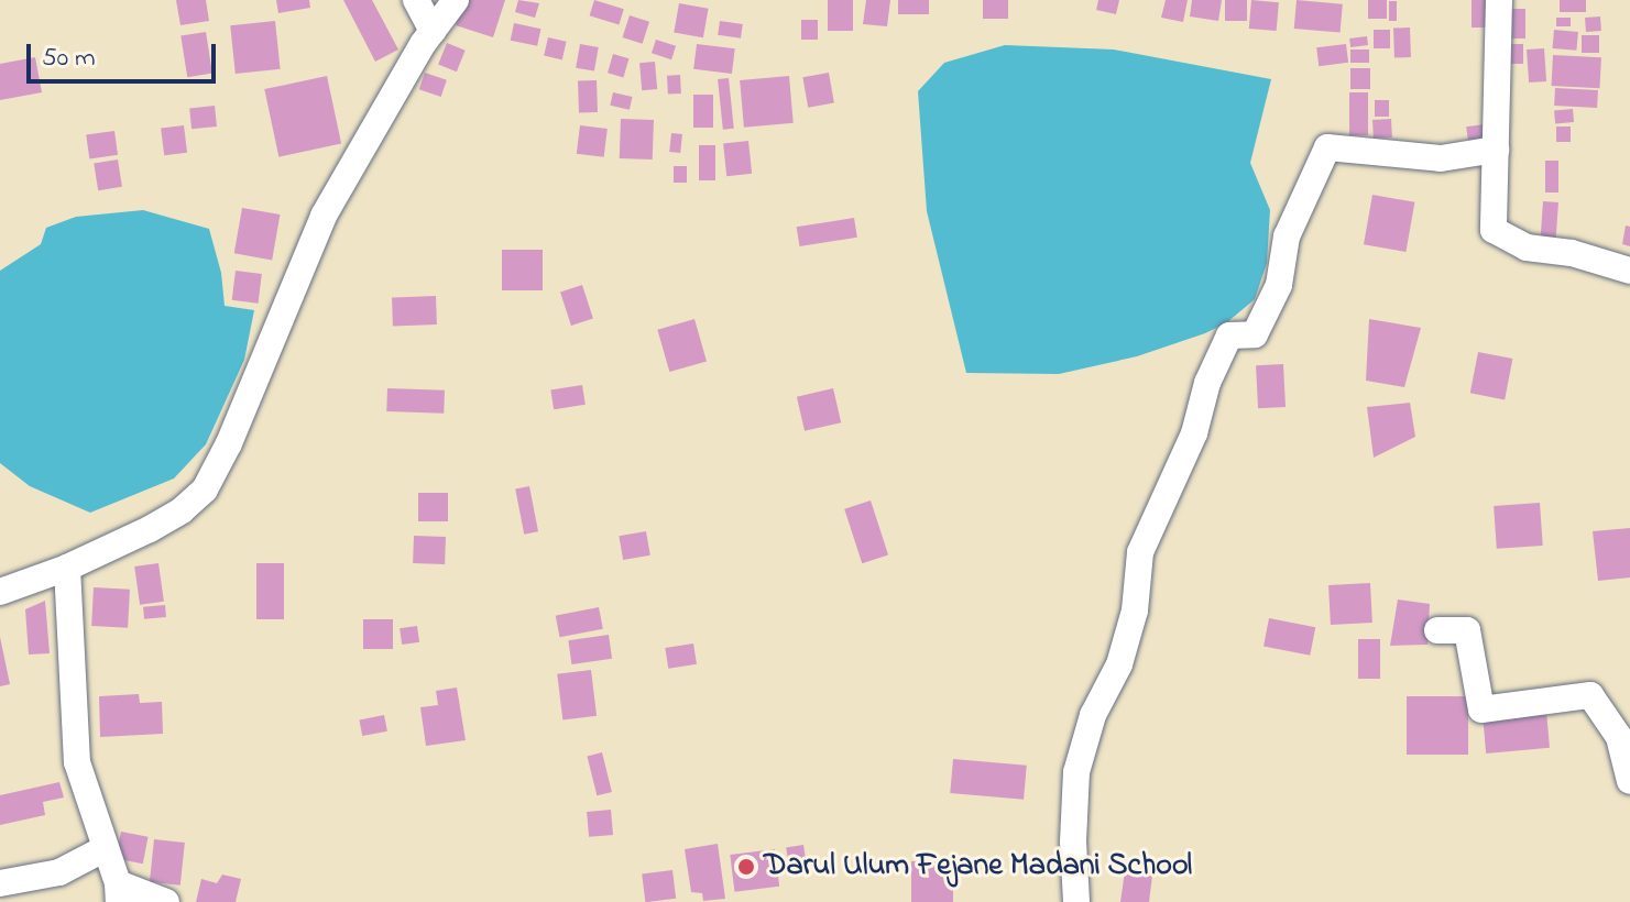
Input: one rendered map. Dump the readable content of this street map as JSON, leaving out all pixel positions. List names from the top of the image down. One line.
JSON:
{"places":["Darul Ulum Fejane Madani School"],"scale_bar":"50 m"}
